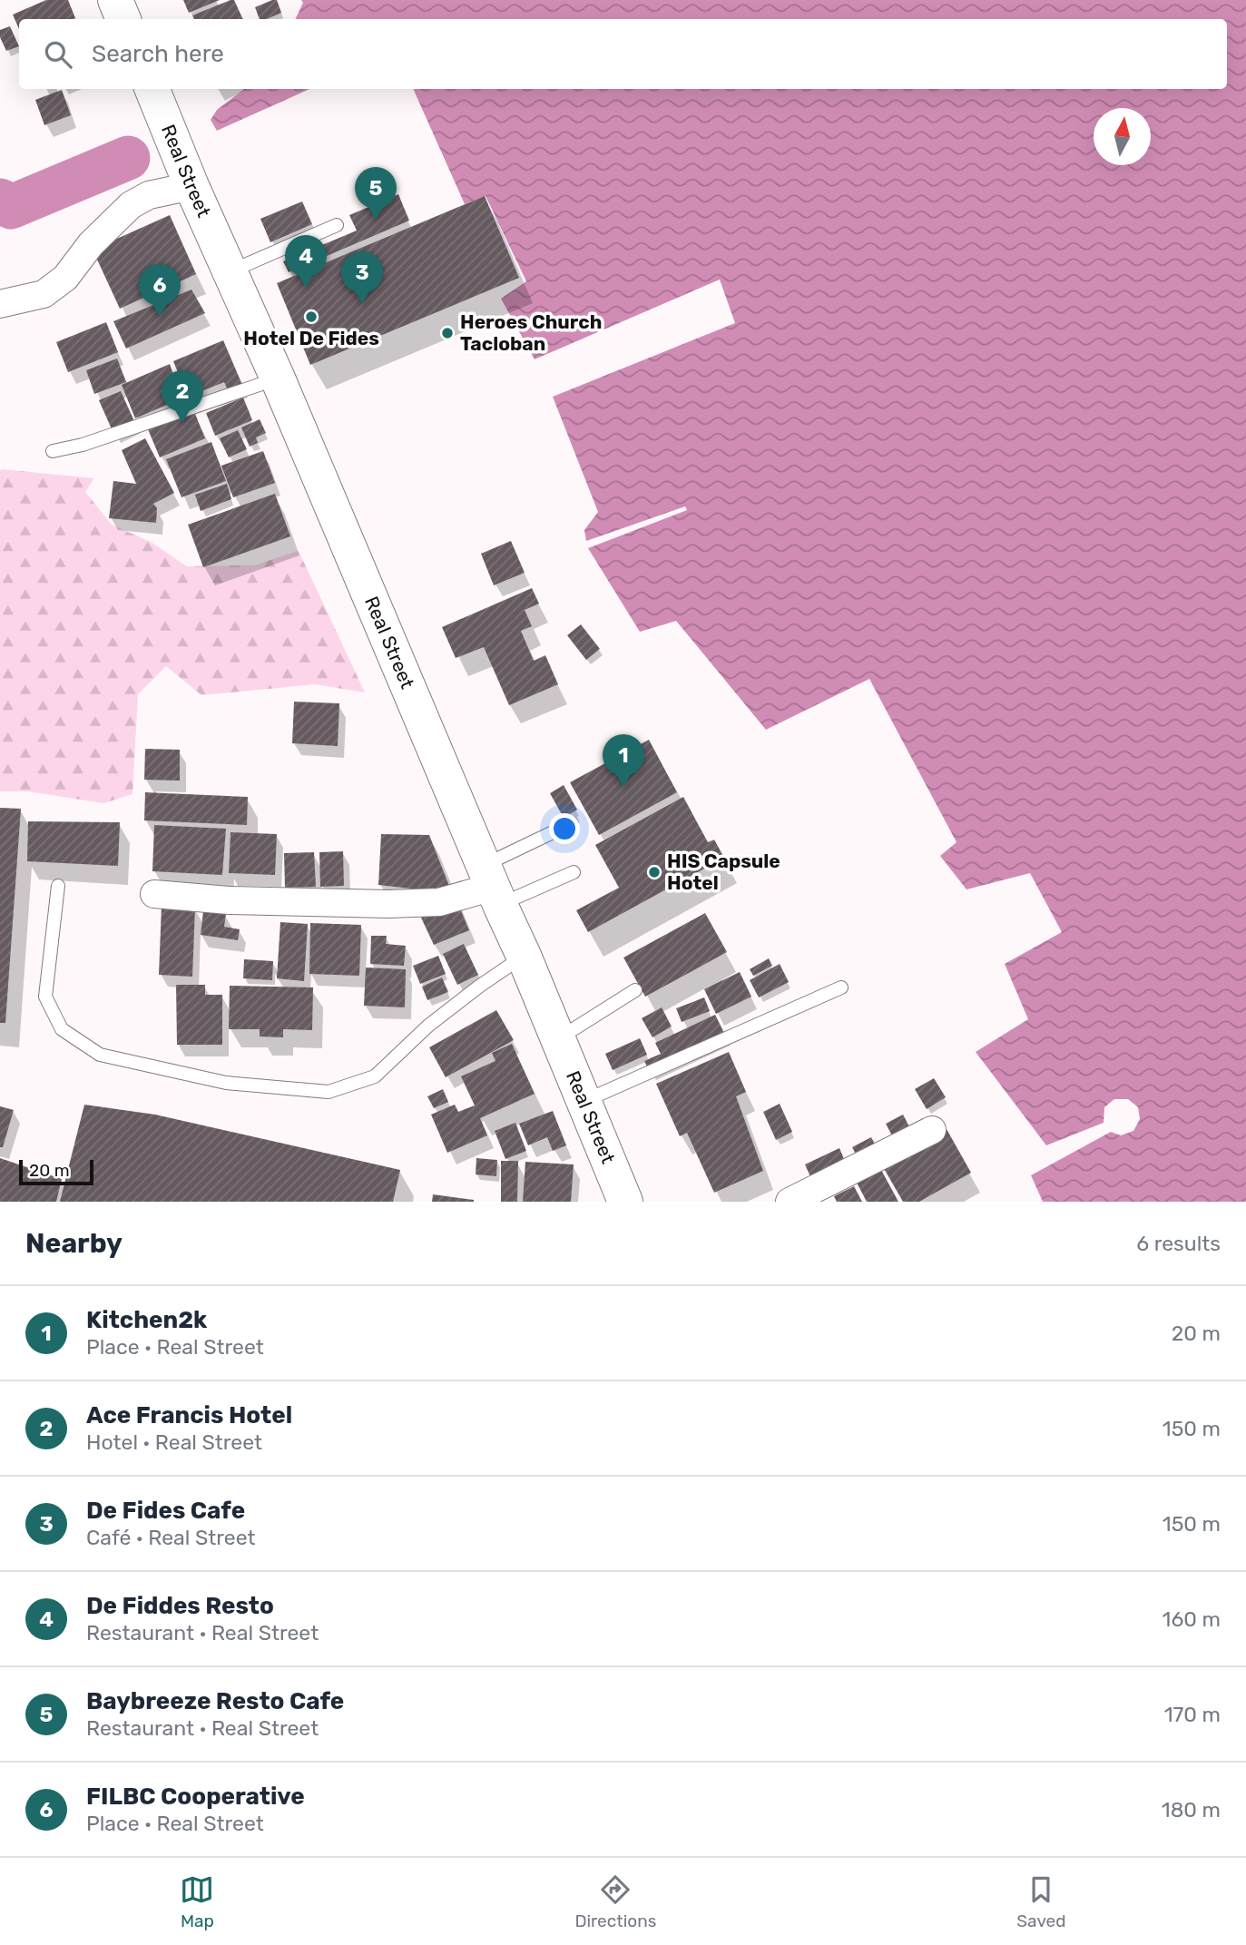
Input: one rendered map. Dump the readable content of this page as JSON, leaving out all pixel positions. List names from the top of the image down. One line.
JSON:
{"streets":{"main road":["Real Street"]},"places":["Hotel De Fides","Heroes Church Tacloban","HIS Capsule Hotel"],"scale_bar":"20 m","north":"top","page":{"search":"Search here","pins":["5","4","3","6","2","1"],"scale":"20 m","heading":["Nearby","6 results"],"list":[{"mark":"1","name":"Kitchen2k","note":"Place · Real Street","value":"20 m"},{"mark":"2","name":"Ace Francis Hotel","note":"Hotel · Real Street","value":"150 m"},{"mark":"3","name":"De Fides Cafe","note":"Café · Real Street","value":"150 m"},{"mark":"4","name":"De Fiddes Resto","note":"Restaurant · Real Street","value":"160 m"},{"mark":"5","name":"Baybreeze Resto Cafe","note":"Restaurant · Real Street","value":"170 m"},{"mark":"6","name":"FILBC Cooperative","note":"Place · Real Street","value":"180 m"}],"nav":["Map","Directions","Saved"]}}
